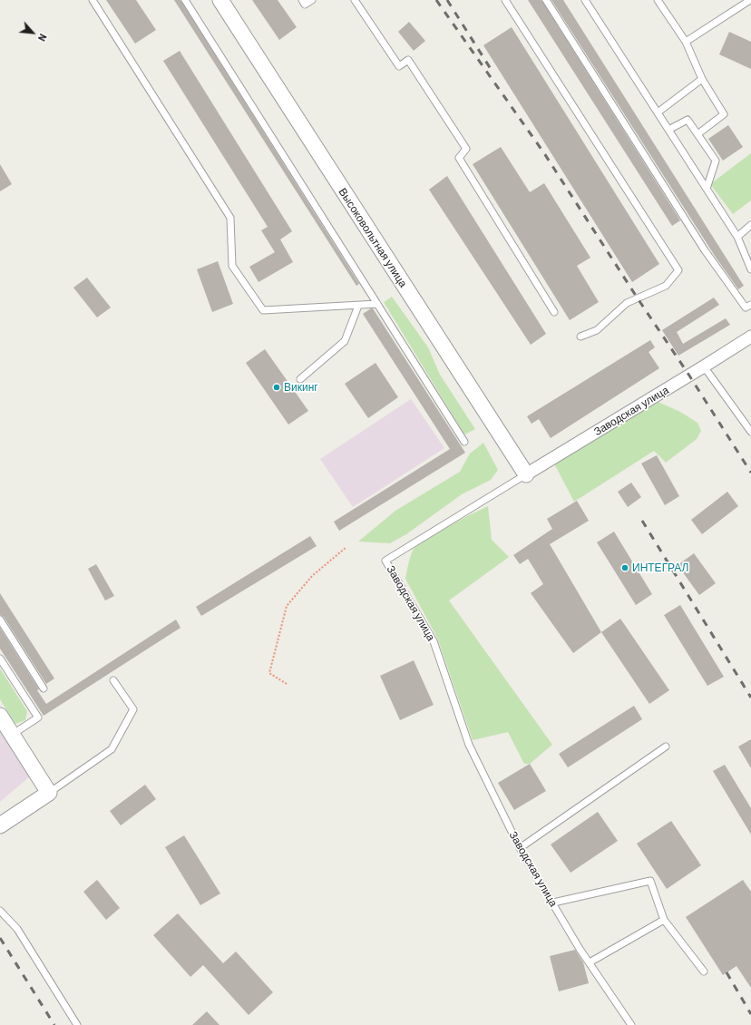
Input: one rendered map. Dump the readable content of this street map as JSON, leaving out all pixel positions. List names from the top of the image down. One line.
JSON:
{"streets":{"street":["Высоковольтная улица","Заводская улица"]},"crossings":[["Высоковольтная улица","Заводская улица"]],"places":["Викинг","ИНТЕГРАЛ"],"north":"bottom right"}
